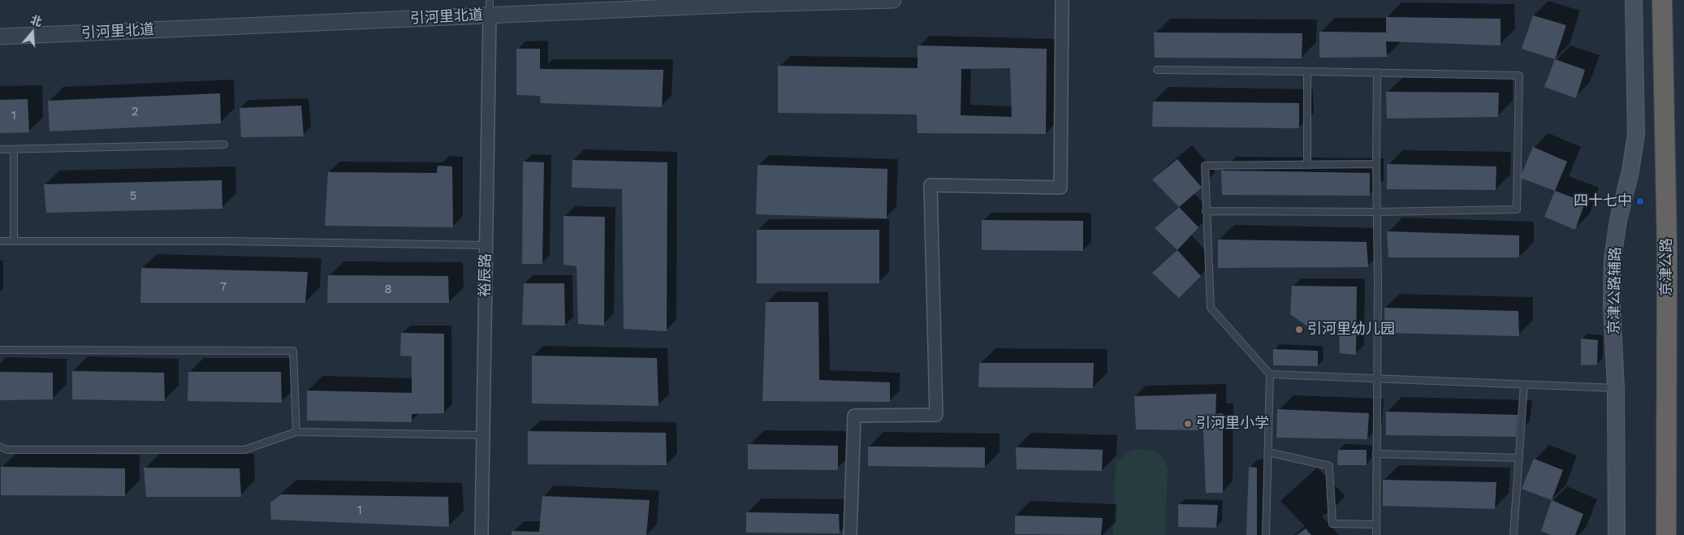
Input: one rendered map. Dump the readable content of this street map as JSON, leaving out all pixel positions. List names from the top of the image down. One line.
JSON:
{"streets":{"highway":["京津公路"],"main road":["京津公路辅路"],"street":["引河里北道","裕辰路"]},"crossings":[["引河里北道","裕辰路"]],"places":["四十七中","引河里幼儿园","引河里小学"],"house_numbers":["2","1","5","7","8","1"],"north":"top"}
